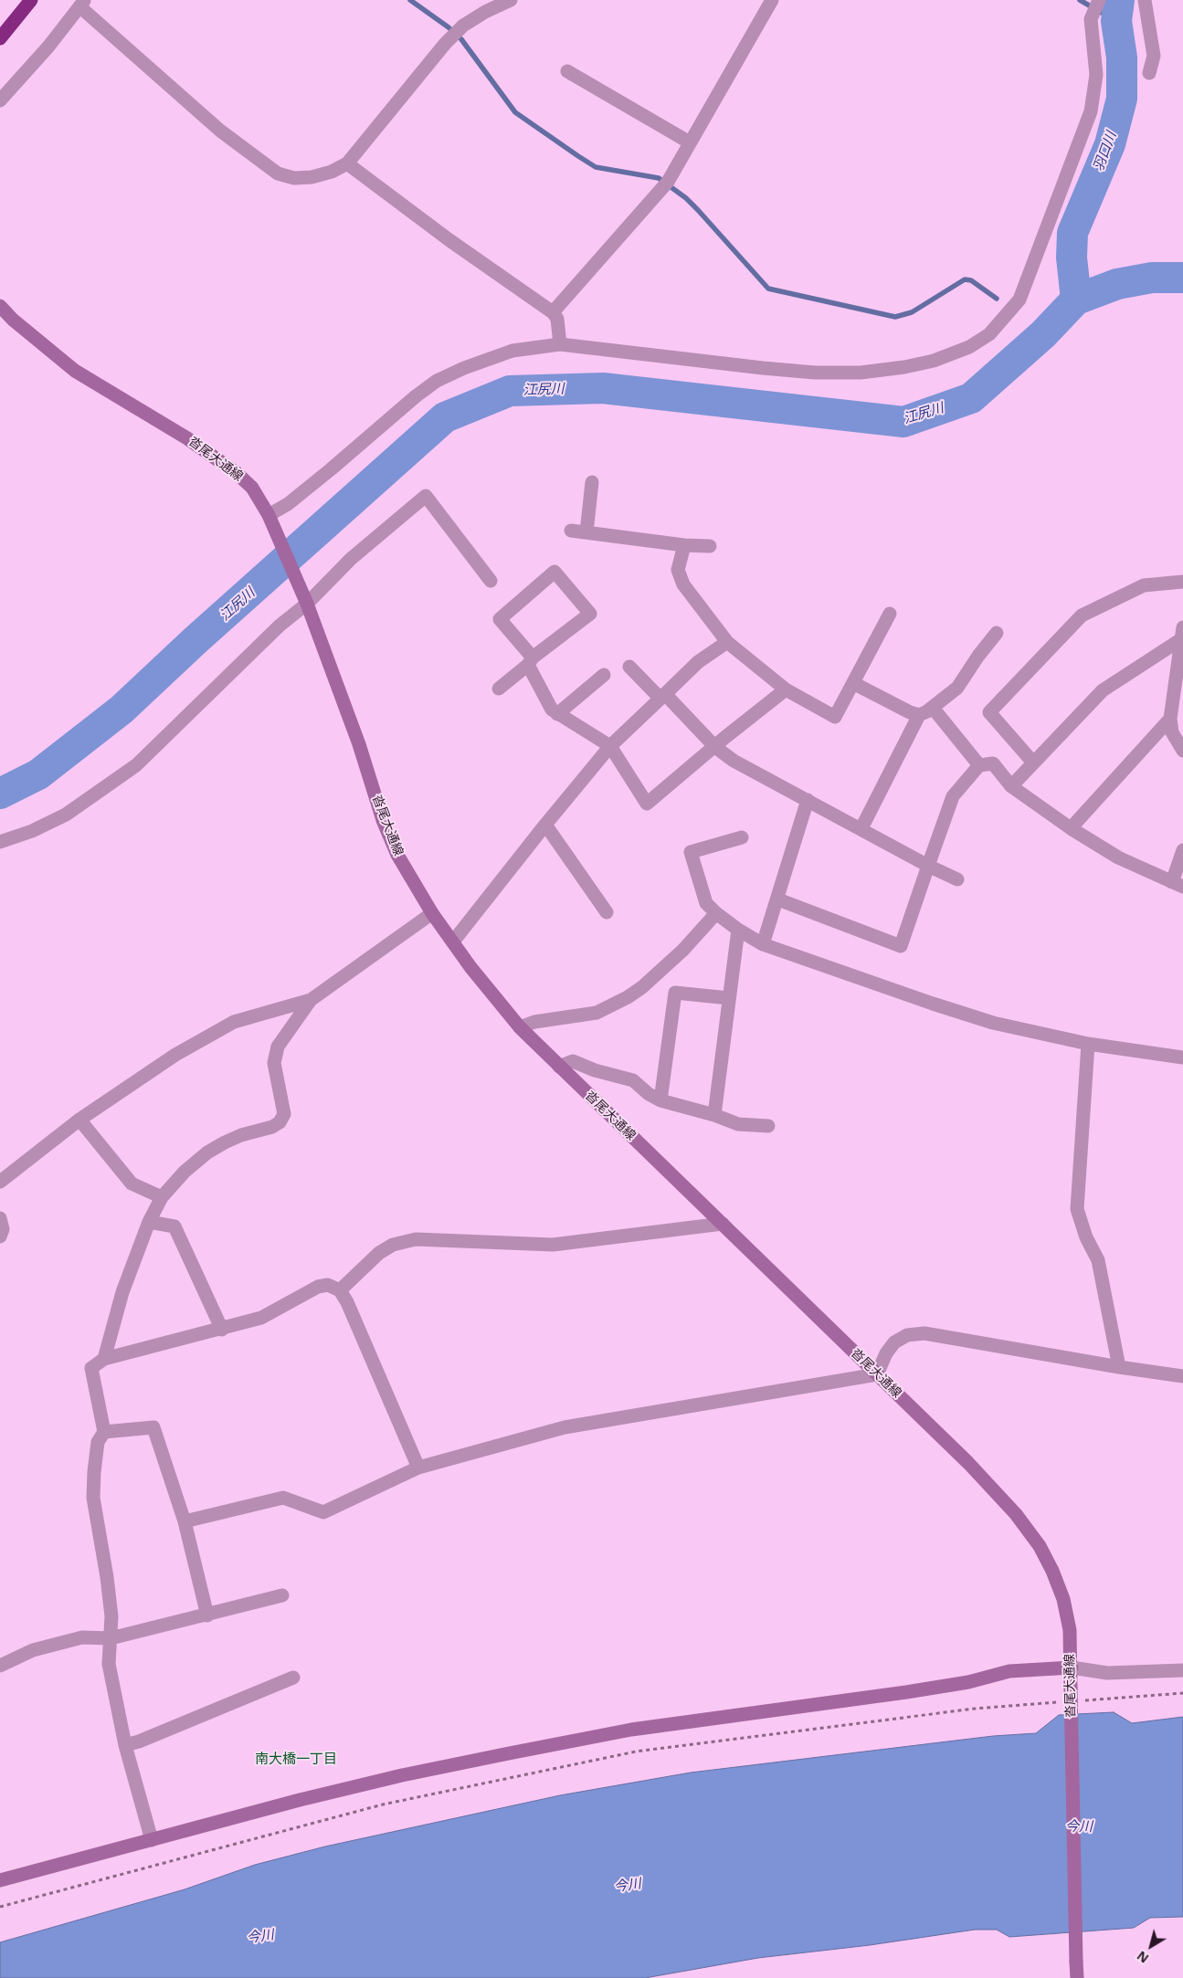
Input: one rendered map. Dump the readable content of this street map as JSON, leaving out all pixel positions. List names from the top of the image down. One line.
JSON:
{"streets":{"main road":["沓尾大通線"]},"districts":["南大橋一丁目"],"water":["羽口川","江尻川","今川"],"north":"bottom left"}
